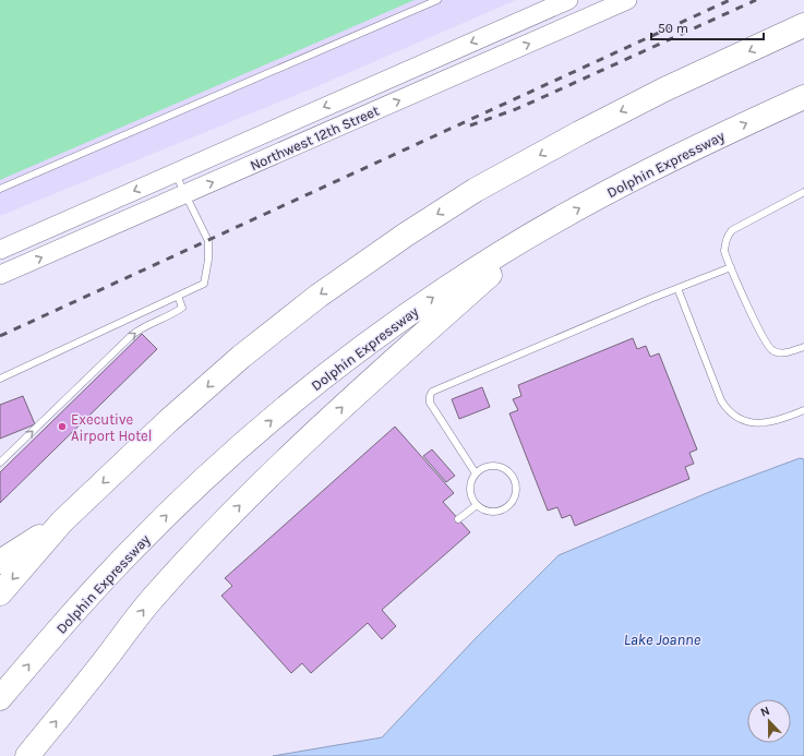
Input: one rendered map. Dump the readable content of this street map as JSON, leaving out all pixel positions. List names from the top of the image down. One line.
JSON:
{"streets":{"highway":["Dolphin Expressway"],"main road":["Northwest 12th Street"]},"water":["Lake Joanne"],"places":["Executive Airport Hotel"],"scale_bar":"50 m","north":"top"}
